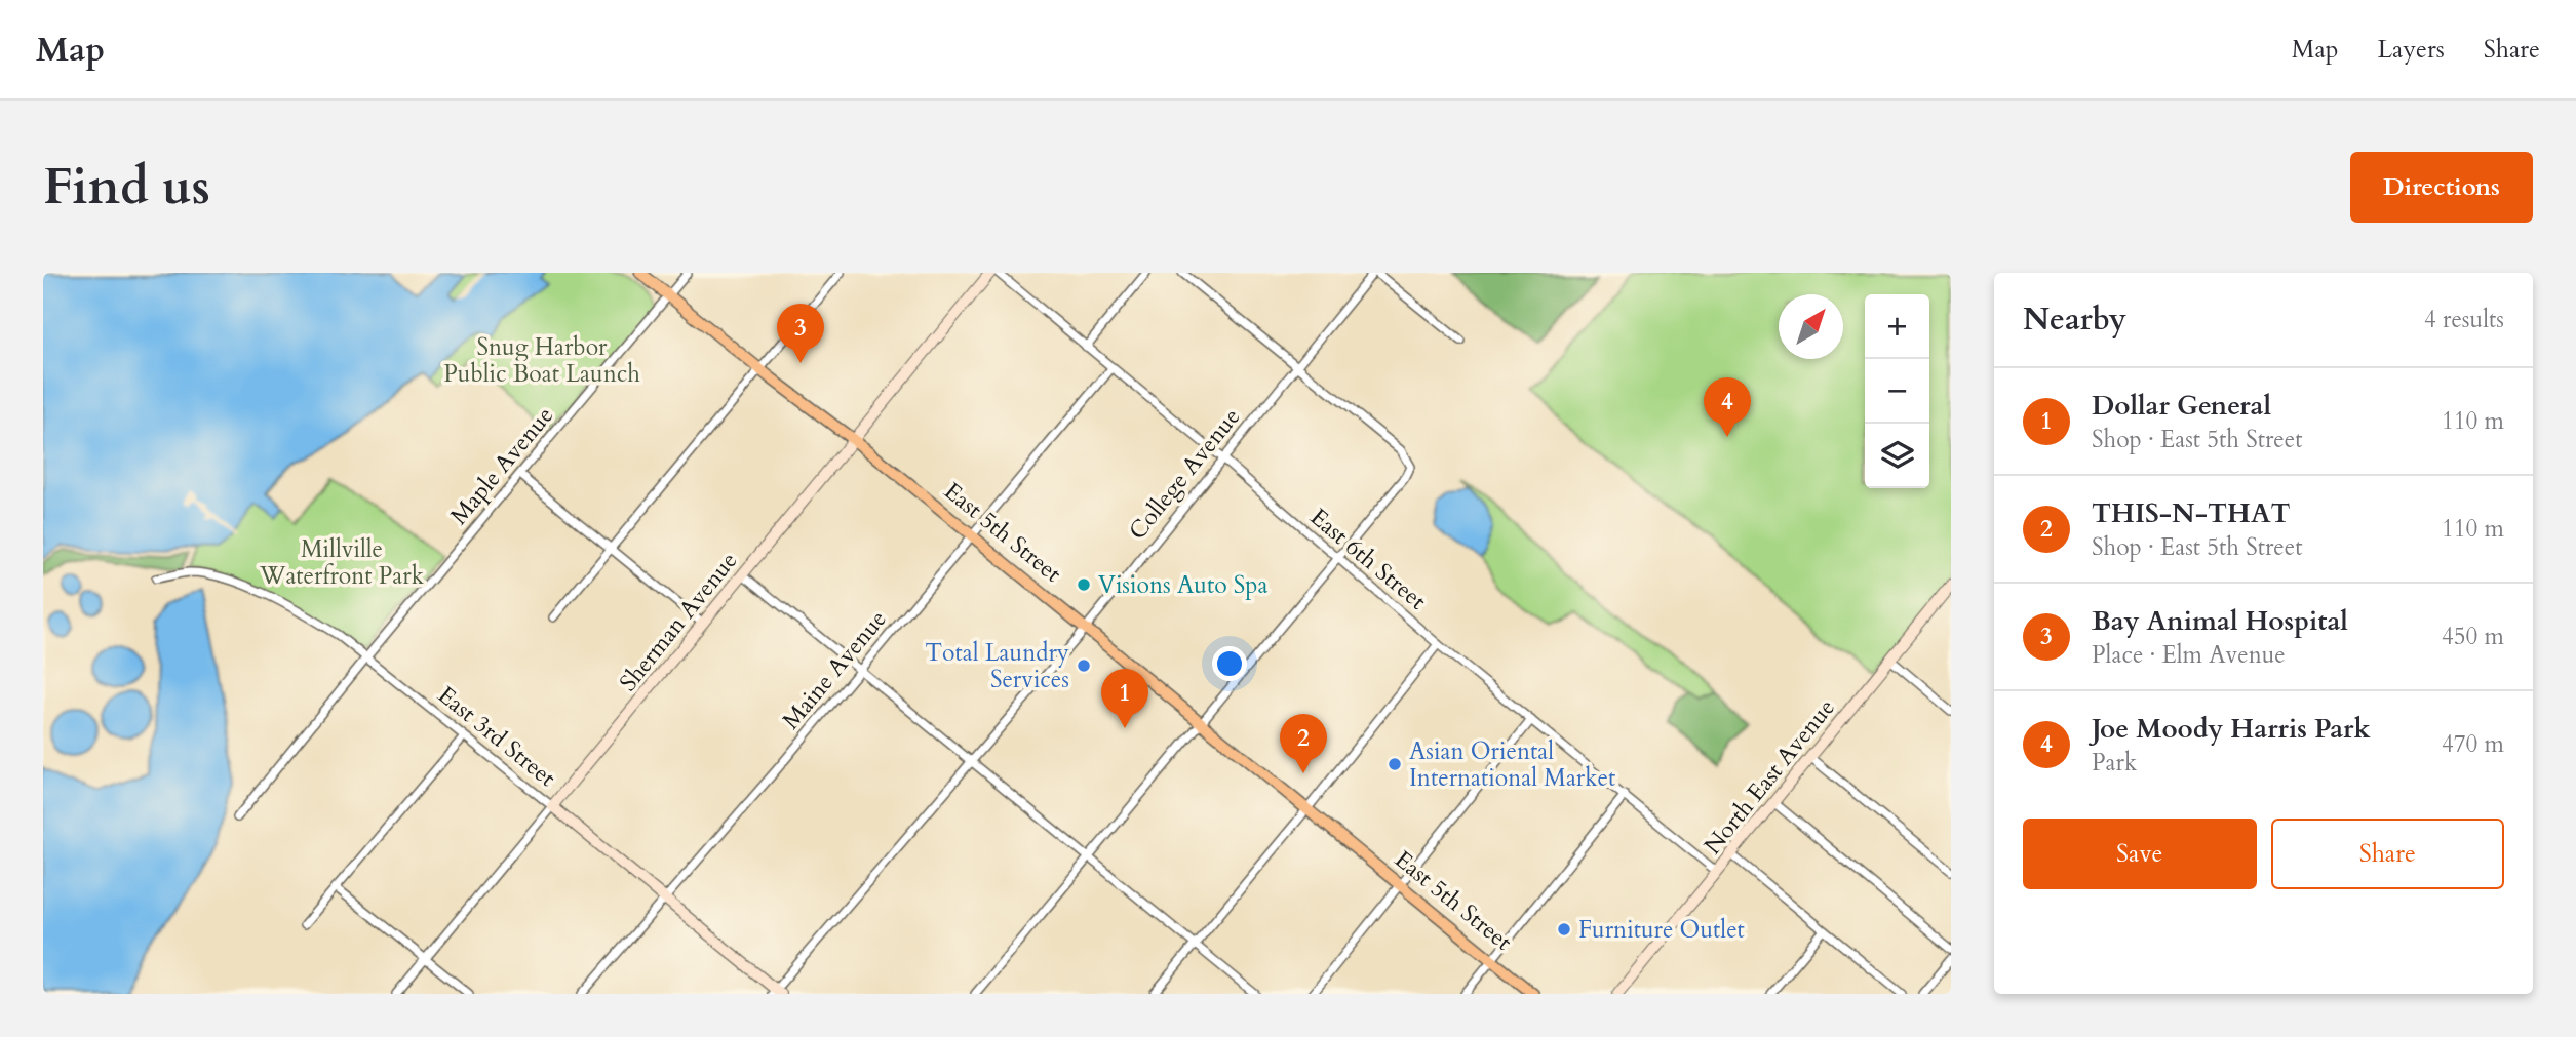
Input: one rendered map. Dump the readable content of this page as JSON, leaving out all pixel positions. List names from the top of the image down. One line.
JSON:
{"streets":{"main road":["East 5th Street"],"street":["Maple Avenue","College Avenue","East 6th Street","Sherman Avenue","Maine Avenue","East 3rd Street","North East Avenue"]},"crossings":[["Maple Avenue","East 5th Street"],["Maple Avenue","East 3rd Street"],["College Avenue","East 5th Street"],["College Avenue","East 6th Street"],["College Avenue","East 3rd Street"],["East 5th Street","Sherman Avenue"],["East 5th Street","Maine Avenue"],["East 6th Street","Maine Avenue"],["East 6th Street","North East Avenue"],["Sherman Avenue","East 3rd Street"],["Maine Avenue","East 3rd Street"]],"parks":["Snug Harbor Public Boat Launch","Millville Waterfront Park"],"places":["Visions Auto Spa","Total Laundry Services","Asian Oriental International Market","Furniture Outlet"],"north":"top right","page":{"header":"Map","nav":["Map","Layers","Share"],"buttons":["Directions",["Save","Share"]],"title":"Find us","heading":["Nearby","4 results"],"map_buttons":["+","−"],"pins":["3","4","1","2"],"list":[{"mark":"1","name":"Dollar General","note":"Shop · East 5th Street","value":"110 m"},{"mark":"2","name":"THIS-N-THAT","note":"Shop · East 5th Street","value":"110 m"},{"mark":"3","name":"Bay Animal Hospital","note":"Place · Elm Avenue","value":"450 m"},{"mark":"4","name":"Joe Moody Harris Park","note":"Park","value":"470 m"}]}}
